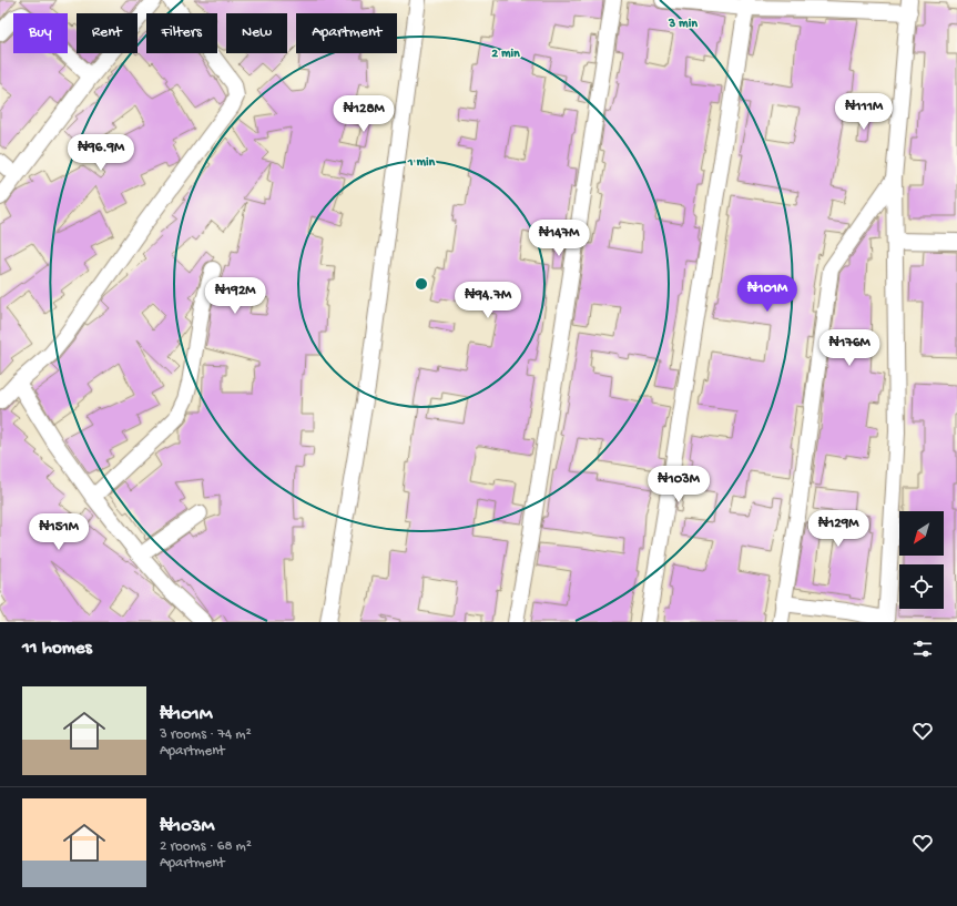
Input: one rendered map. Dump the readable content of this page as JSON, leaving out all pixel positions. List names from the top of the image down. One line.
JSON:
{"north":"bottom left","page":{"chip":["Buy","Rent","Filters","New","Apartment"],"price":["₦111M","₦128M","₦96.9M","₦147M","₦101M","₦192M","₦94.7M","₦176M","₦103M","₦129M","₦151M"],"heading":"11 homes","list":[{"name":"₦101M","note":"3 rooms · 74 m² · Apartment"},{"name":"₦103M","note":"2 rooms · 68 m² · Apartment"}]},"rings":["3 min","2 min","1 min"]}
